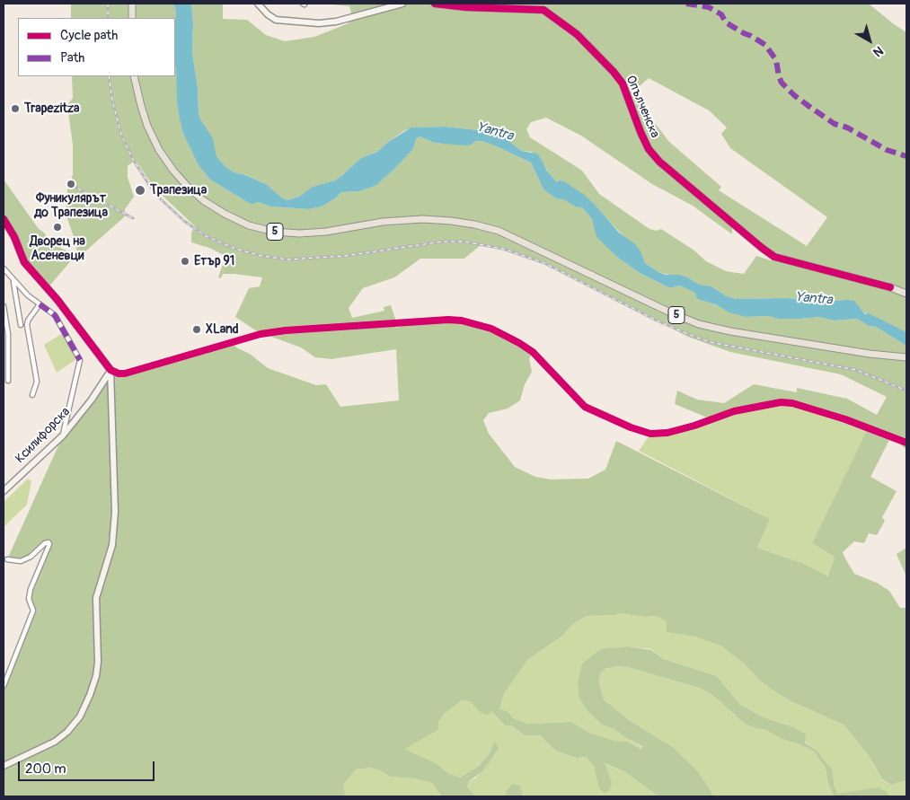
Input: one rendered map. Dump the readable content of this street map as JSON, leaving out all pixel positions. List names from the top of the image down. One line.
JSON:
{"streets":{"main road":["5"],"street":["Опълченска","Ксилифорска"]},"water":["Yantra"],"places":["Trapezitza","Фуникулярът до Трапезица","Трапезица","Дворец на Асеневци","Етър 91","XLand"],"legend":["Cycle path","Path"],"scale_bar":"200 m","north":"bottom right"}
